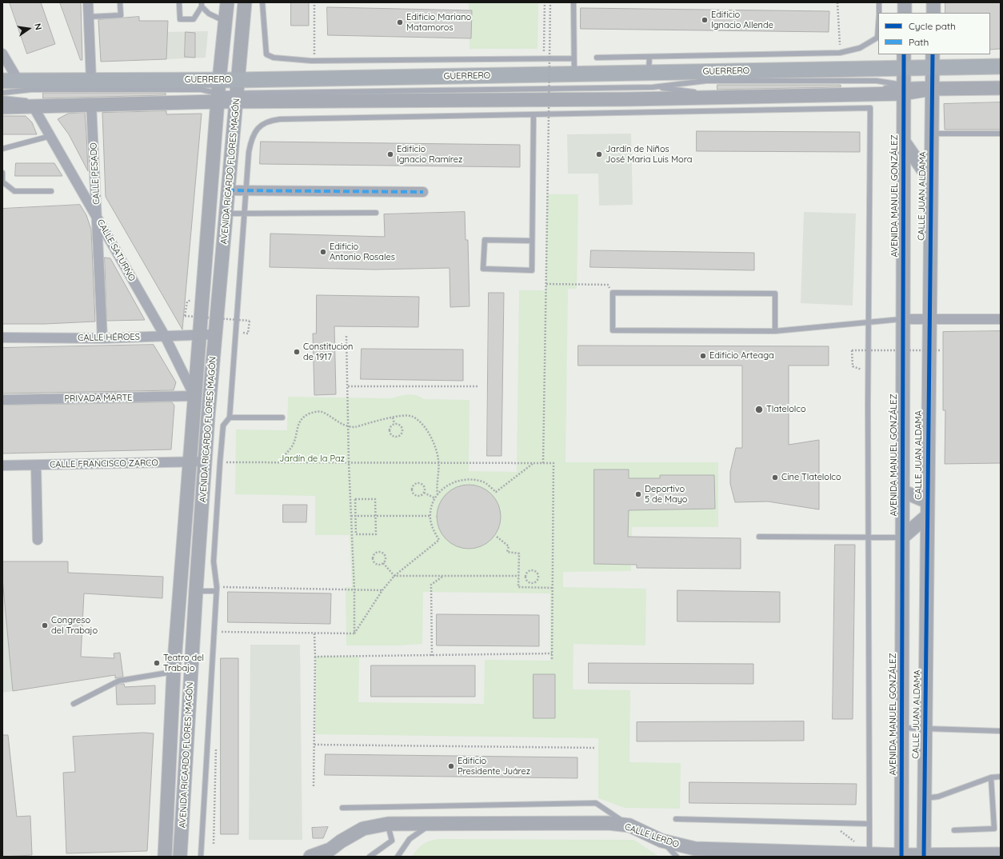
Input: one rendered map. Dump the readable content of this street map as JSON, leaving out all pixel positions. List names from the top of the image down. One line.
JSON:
{"streets":{"main road":["GUERRERO","AVENIDA RICARDO FLORES MAGÓN","AVENIDA MANUEL GONZÁLEZ","CALLE JUAN ALDAMA","CALLE LERDO"],"street":["CALLE PESADO","CALLE SATURNO","CALLE HÉROES","PRIVADA MARTE","CALLE FRANCISCO ZARCO"]},"crossings":[["GUERRERO","AVENIDA RICARDO FLORES MAGÓN"],["GUERRERO","CALLE PESADO"],["GUERRERO","AVENIDA MANUEL GONZÁLEZ"],["GUERRERO","CALLE JUAN ALDAMA"],["GUERRERO","CALLE SATURNO"],["AVENIDA RICARDO FLORES MAGÓN","CALLE SATURNO"],["AVENIDA RICARDO FLORES MAGÓN","CALLE HÉROES"],["AVENIDA RICARDO FLORES MAGÓN","PRIVADA MARTE"],["AVENIDA RICARDO FLORES MAGÓN","CALLE FRANCISCO ZARCO"],["CALLE PESADO","CALLE SATURNO"],["CALLE PESADO","CALLE HÉROES"],["AVENIDA MANUEL GONZÁLEZ","CALLE LERDO"],["CALLE JUAN ALDAMA","CALLE LERDO"],["CALLE SATURNO","CALLE HÉROES"],["CALLE SATURNO","PRIVADA MARTE"]],"parks":["Jardín de la Paz"],"places":["Edificio Ignacio Allende","Edificio Mariano Matamoros","Edificio Ignacio Ramírez","Jardín de Niños José Maria Luis Mora","Edificio Antonio Rosales","Constitucion de 1917","Edificio Arteaga","Tlatelolco","Cine Tlatelolco","Deportivo 5 de Mayo","Congreso del Trabajo","Teatro del Trabajo","Edificio Presidente Juárez"],"legend":["Cycle path","Path"],"north":"right"}
